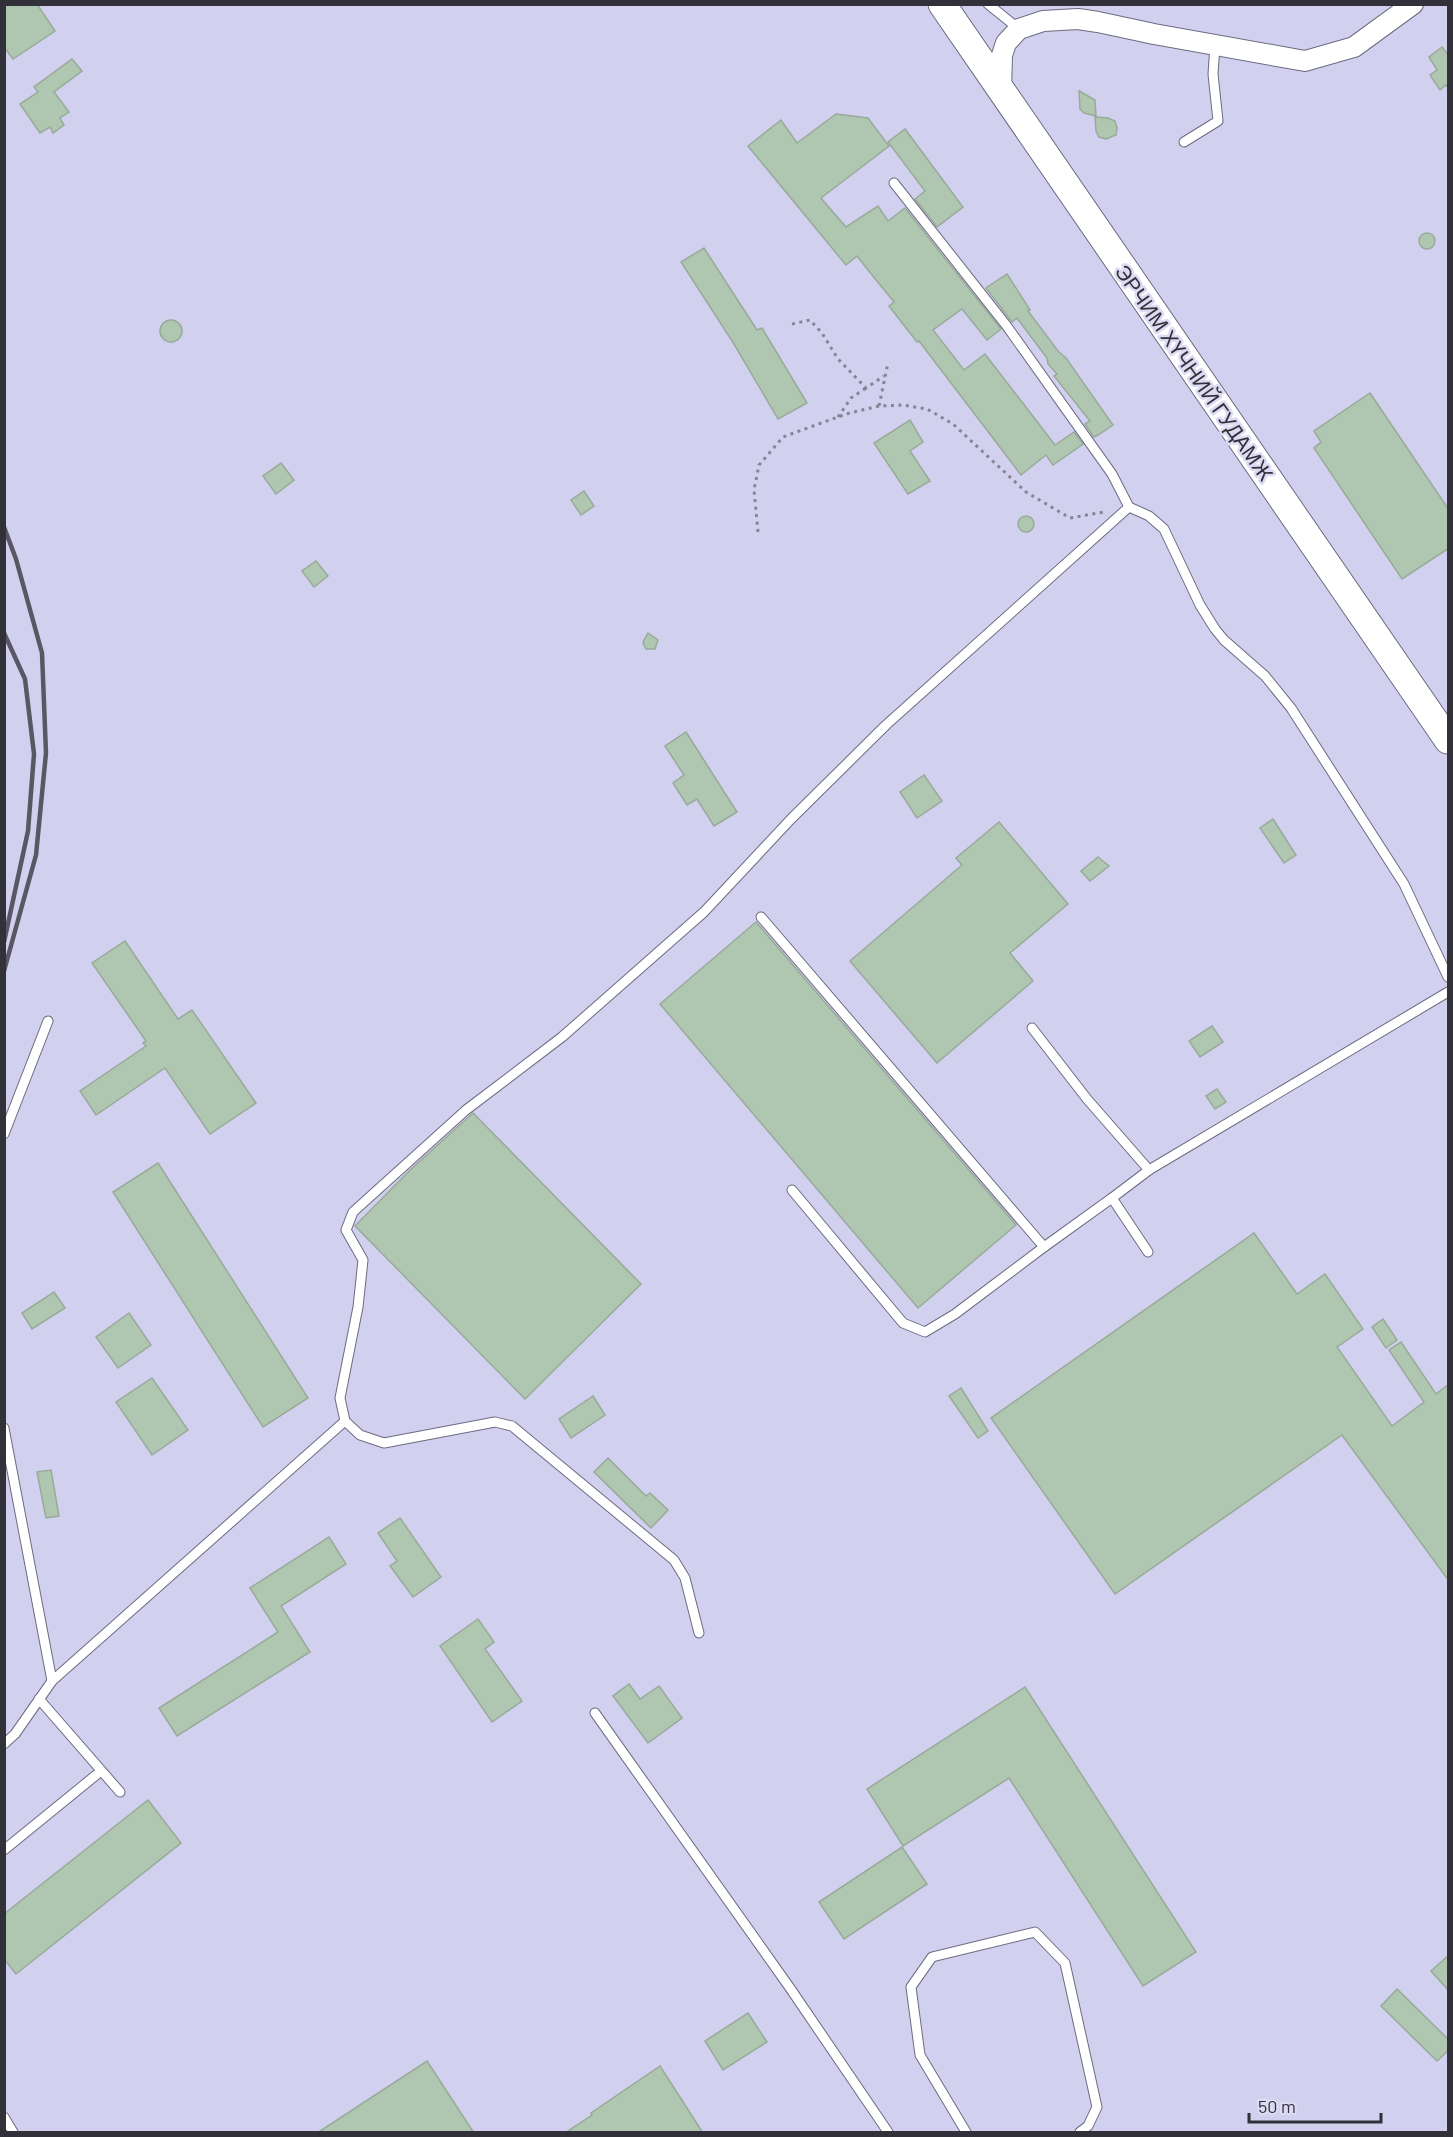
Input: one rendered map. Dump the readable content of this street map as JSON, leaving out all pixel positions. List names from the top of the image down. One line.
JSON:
{"streets":{"main road":["ЭРЧИМ ХҮЧНИЙ ГУДАМЖ"]},"scale_bar":"50 m"}
